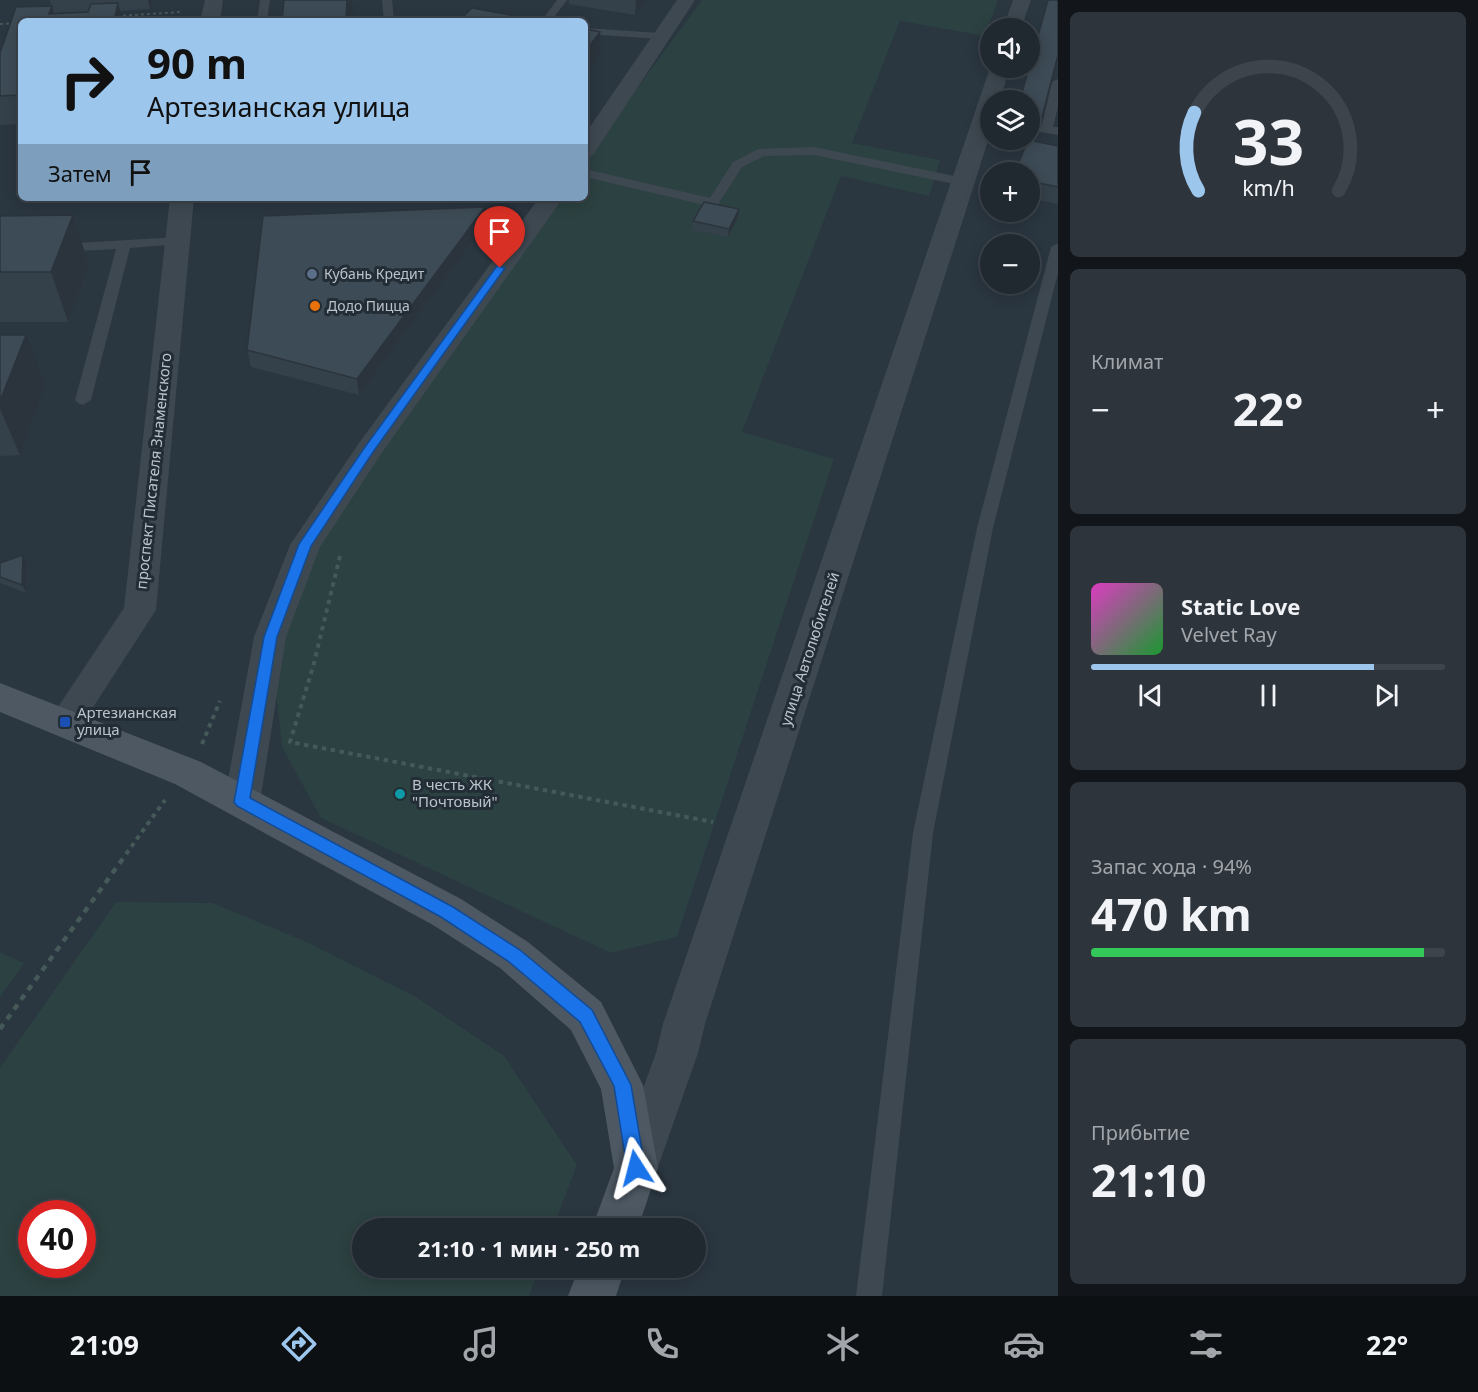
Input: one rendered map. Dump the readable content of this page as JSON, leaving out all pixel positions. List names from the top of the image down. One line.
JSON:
{"streets":{"street":["проспект Писателя Знаменского","улица Автолюбителей"]},"places":{"other":["Кубань Кредит","Додо Пицца","В честь ЖК \"Почтовый\""],"transit":["Артезианская улица"]},"page":{"map_buttons":["+","−"],"turn":["90 m","Артезианская улица"],"then":"Затем","tile":["Климат",["Запас хода · 94%","470 km"],["Прибытие","21:10"]],"heat":["−","22°","+"],"song":["Static Love","Velvet Ray"],"limit":"40","trip":"21:10 · 1 мин · 250 m","tabs":["21:09","22°"],"gauge":["33","km/h"]}}
